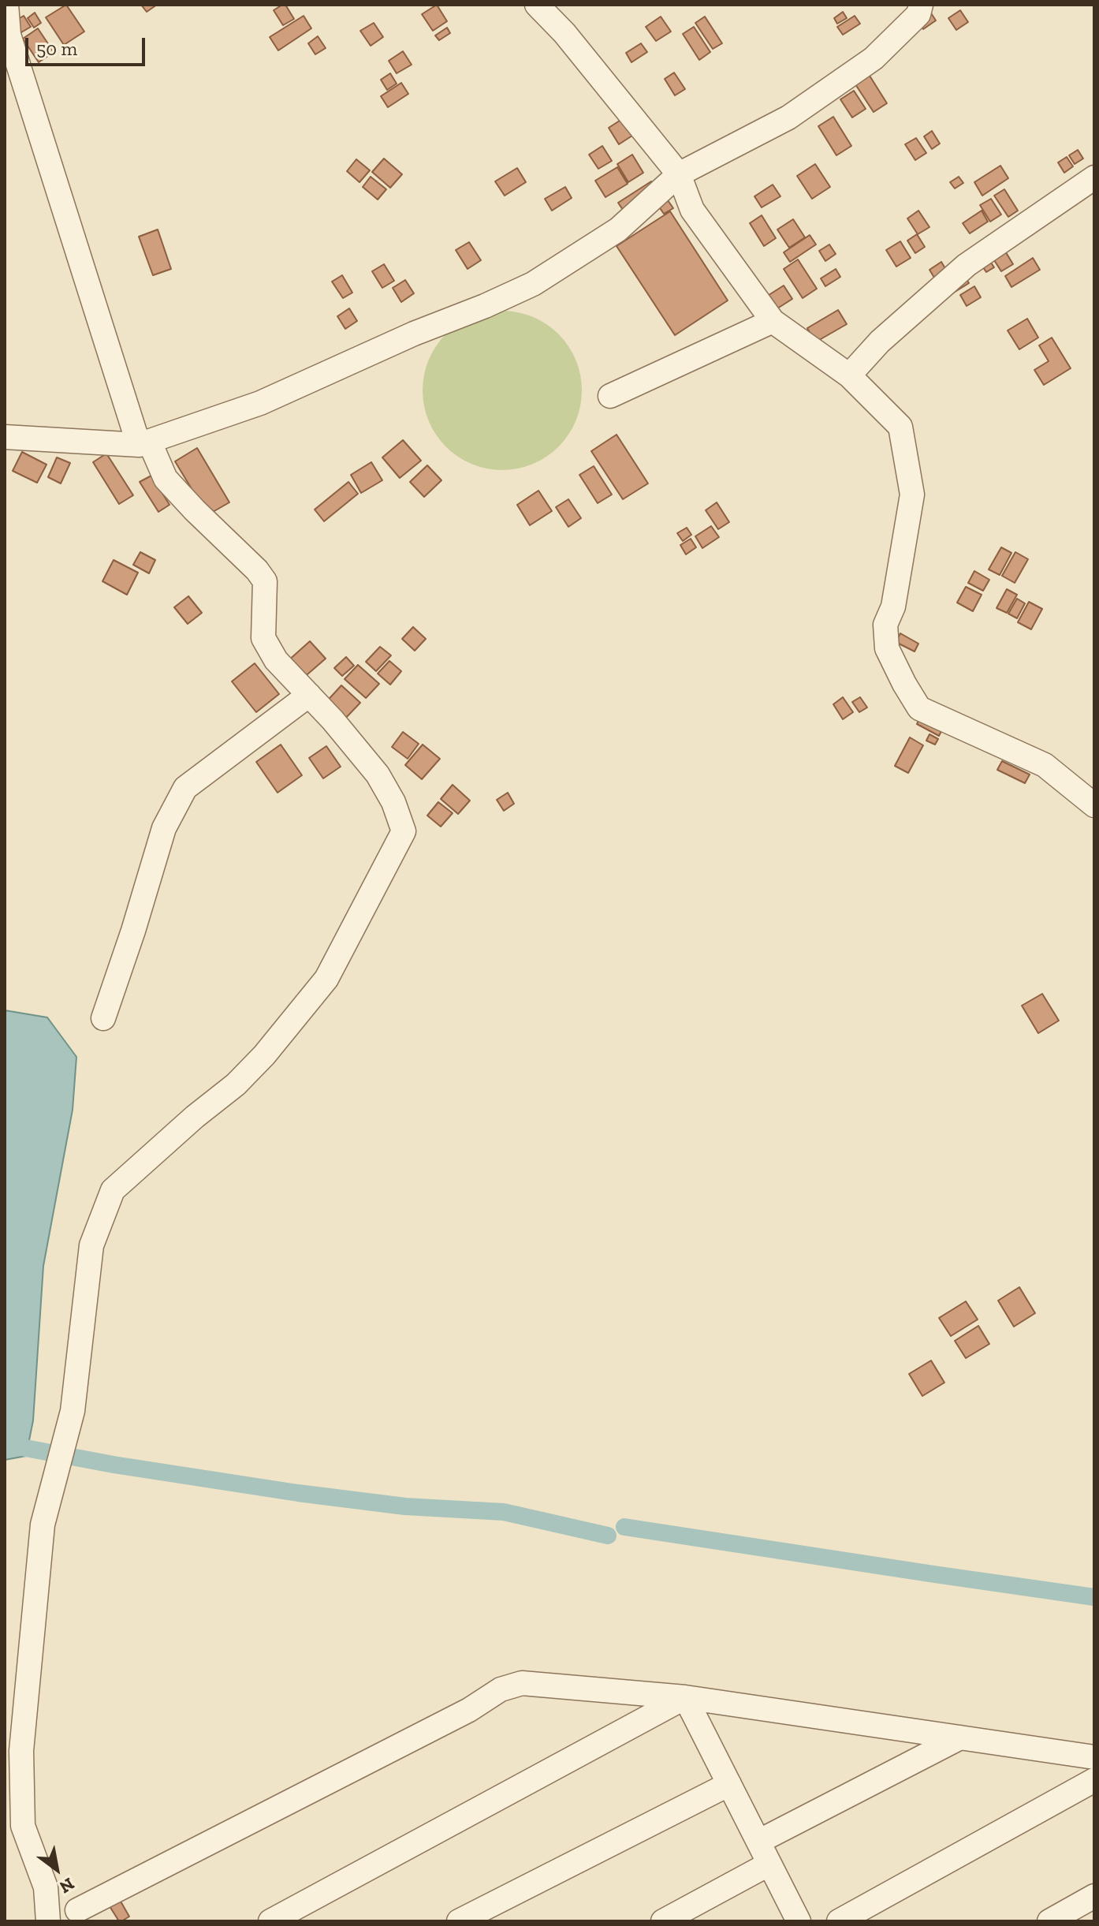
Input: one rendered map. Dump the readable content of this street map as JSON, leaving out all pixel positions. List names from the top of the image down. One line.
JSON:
{"scale_bar":"50 m","north":"bottom right"}
